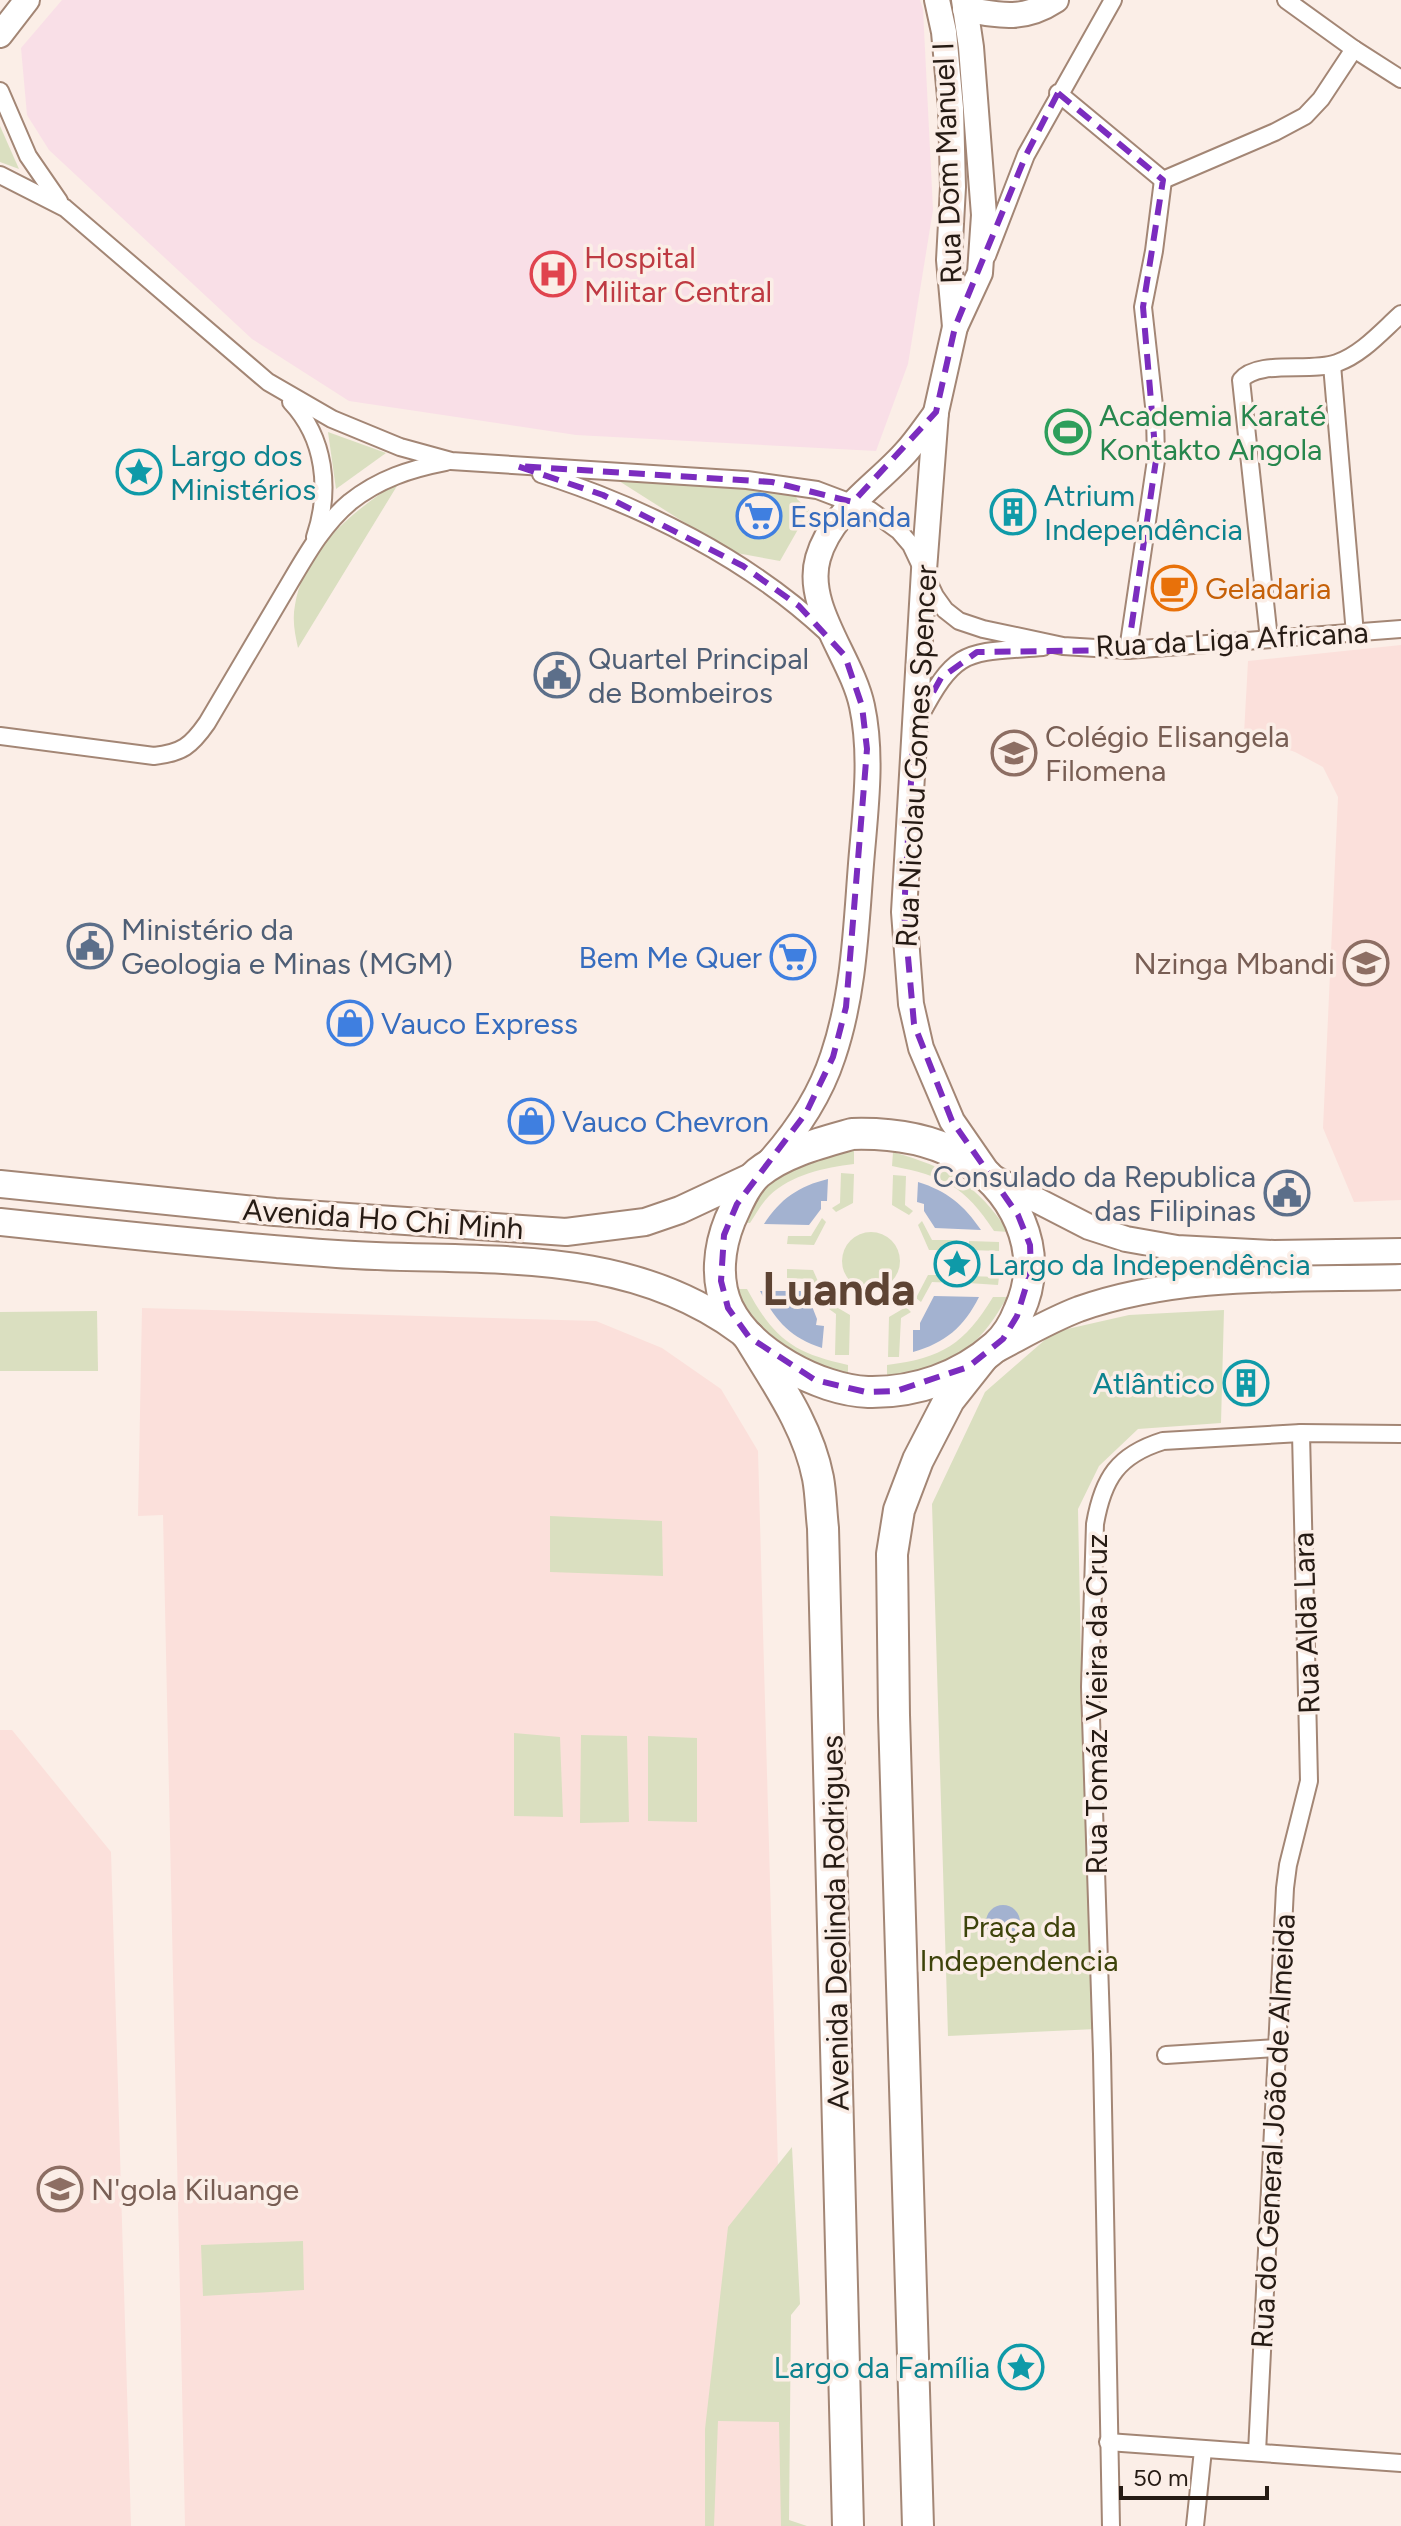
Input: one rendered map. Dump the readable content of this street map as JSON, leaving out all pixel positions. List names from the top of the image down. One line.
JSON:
{"streets":{"highway":["Avenida Deolinda Rodrigues"],"main road":["Avenida Ho Chi Minh"],"street":["Rua Dom Manuel I","Rua da Liga Africana","Rua Nicolau Gomes Spencer","Rua Alda Lara","Rua Tomáz Vieira da Cruz","Rua do General João de Almeida"]},"crossings":[["Rua Dom Manuel I","Rua Nicolau Gomes Spencer"],["Rua da Liga Africana","Rua Nicolau Gomes Spencer"],["Rua Nicolau Gomes Spencer","Avenida Ho Chi Minh"],["Rua Nicolau Gomes Spencer","Avenida Deolinda Rodrigues"],["Avenida Ho Chi Minh","Avenida Deolinda Rodrigues"],["Rua Alda Lara","Rua Tomáz Vieira da Cruz"],["Rua Alda Lara","Rua do General João de Almeida"]],"districts":["Luanda"],"parks":["Praça da Independencia"],"places":{"hospital":["Hospital Militar Central"],"sports":["Academia Karaté Kontakto Angola"],"place":["Largo dos Ministérios","Largo da Independência","Largo da Família"],"building":["Atrium Independência","Atlântico"],"supermarket":["Esplanda","Bem Me Quer"],"cafe":["Geladaria"],"public building":["Quartel Principal de Bombeiros","Ministério da Geologia e Minas (MGM)","Consulado da Republica das Filipinas"],"school or university":["Colégio Elisangela Filomena","Nzinga Mbandi","N'gola Kiluange"],"shop":["Vauco Express","Vauco Chevron"]},"scale_bar":"50 m"}
